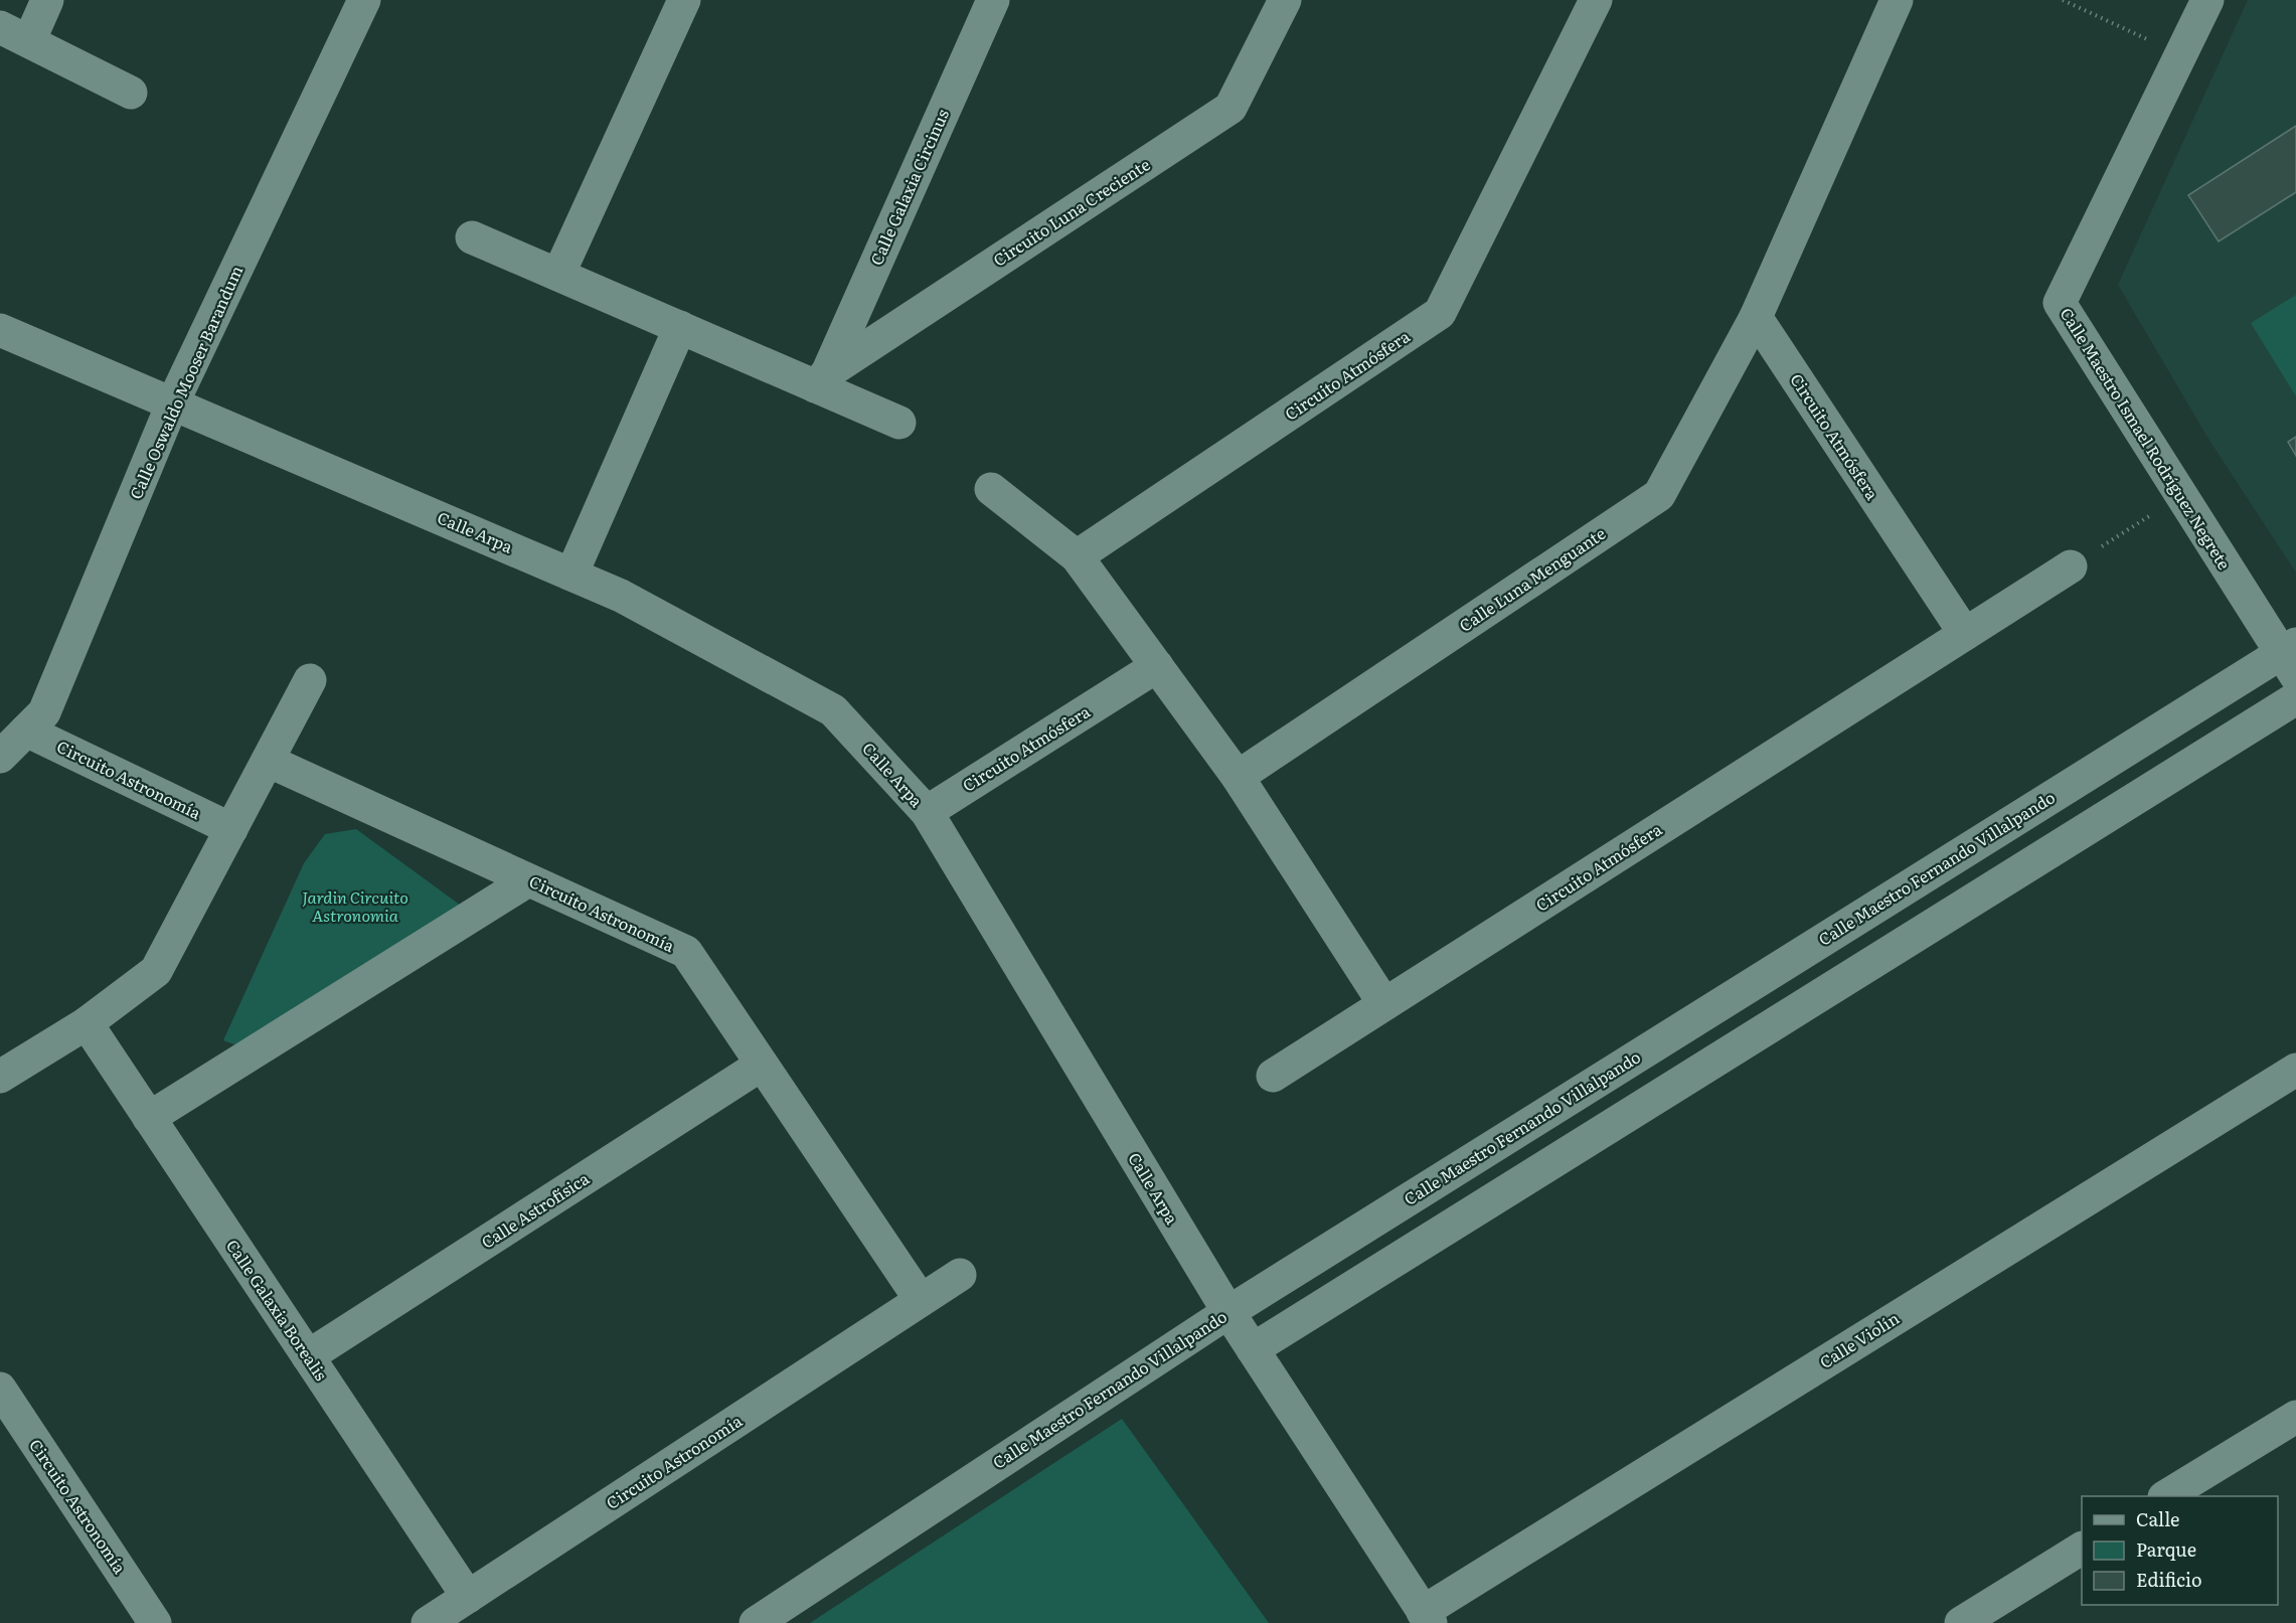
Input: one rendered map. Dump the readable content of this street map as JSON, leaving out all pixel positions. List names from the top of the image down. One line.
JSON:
{"streets":{"street":["Calle Galaxia Circinus","Circuito Luna Creciente","Circuito Atmósfera","Calle Oswaldo Mooser Barandum","Calle Maestro Ismael Rodríguez Negrete","Calle Arpa","Calle Luna Menguante","Circuito Astronomía","Calle Maestro Fernando Villalpando","Calle Astrofísica","Calle Galaxia Borealis","Calle Violín"]},"crossings":[["Calle Galaxia Circinus","Circuito Luna Creciente"],["Circuito Atmósfera","Calle Arpa"],["Circuito Atmósfera","Calle Luna Menguante"],["Calle Oswaldo Mooser Barandum","Calle Arpa"],["Calle Oswaldo Mooser Barandum","Circuito Astronomía"],["Calle Maestro Ismael Rodríguez Negrete","Calle Maestro Fernando Villalpando"],["Calle Arpa","Calle Maestro Fernando Villalpando"],["Calle Arpa","Calle Violín"],["Circuito Astronomía","Calle Astrofísica"],["Circuito Astronomía","Calle Galaxia Borealis"],["Calle Astrofísica","Calle Galaxia Borealis"]],"parks":["Jardin Circuito Astronomia"],"legend":["Calle","Parque","Edificio"]}
